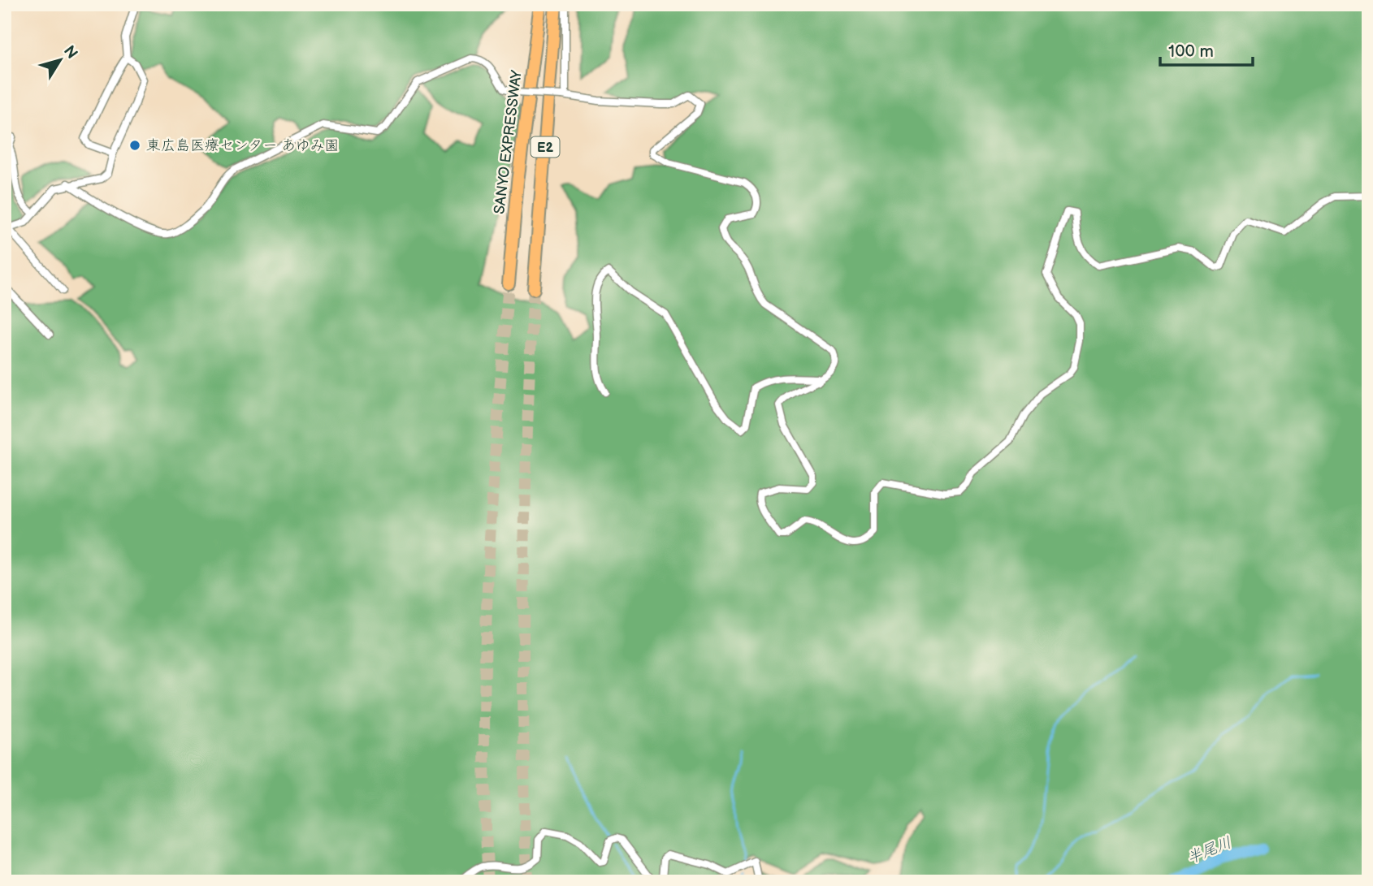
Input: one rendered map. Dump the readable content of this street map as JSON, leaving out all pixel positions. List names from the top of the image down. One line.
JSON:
{"streets":{"highway":["SANYO EXPRESSWAY","E2"]},"water":["半尾川"],"places":["東広島医療センター あゆみ園"],"scale_bar":"100 m","north":"top right"}
